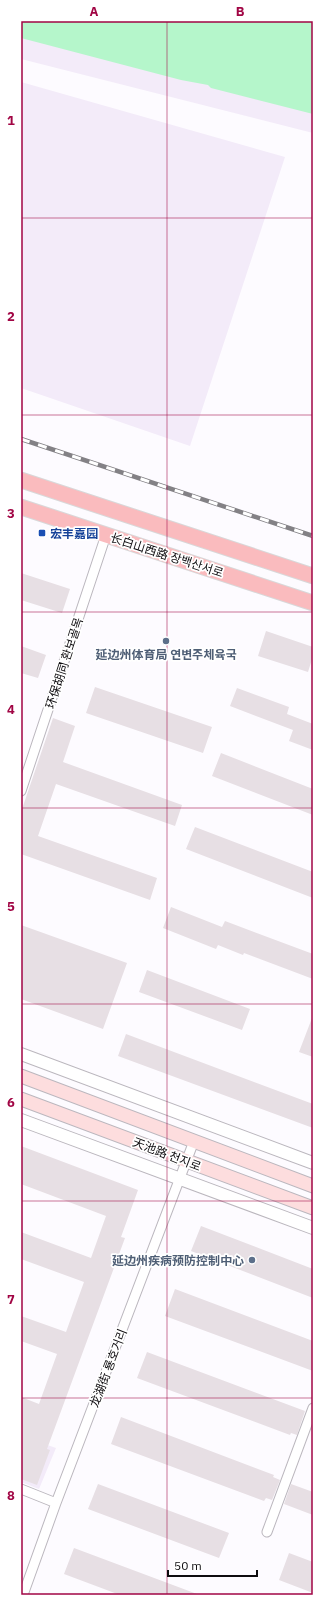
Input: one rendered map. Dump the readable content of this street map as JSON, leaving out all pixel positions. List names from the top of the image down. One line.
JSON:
{"streets":{"main road":["长白山西路 장백산서로","天池路 천지로"],"street":["环保胡同 환보골목","龙湖街 룡호거리"]},"crossings":[["长白山西路 장백산서로","环保胡同 환보골목"],["天池路 천지로","龙湖街 룡호거리"]],"places":{"transit":["宏丰嘉园"],"other":["延边州体育局 연변주체육국","延边州疾病预防控制中心"]},"scale_bar":"50 m","grid":{"columns":["A","B"],"rows":["1","2","3","4","5","6","7","8"]}}
